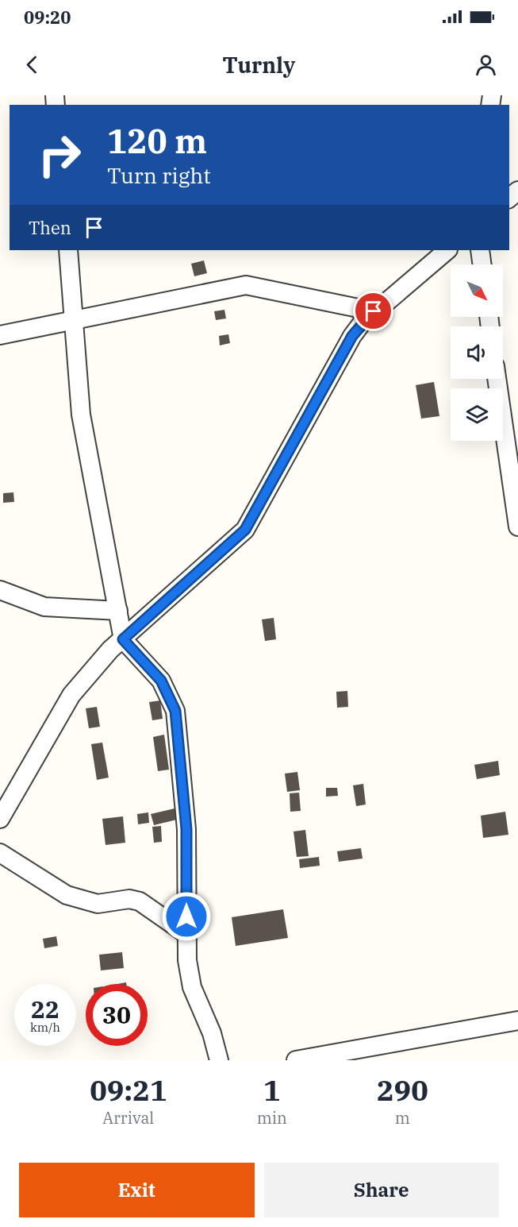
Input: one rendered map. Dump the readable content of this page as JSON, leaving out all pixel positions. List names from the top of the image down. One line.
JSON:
{"north":"bottom right","page":{"status":"09:20","header":"Turnly","turn":["120 m","Turn right"],"then":"Then","speed":"22 km/h","limit":"30","eta":["09:21","Arrival","1","min","290","m"],"buttons":["Exit","Share"]}}
